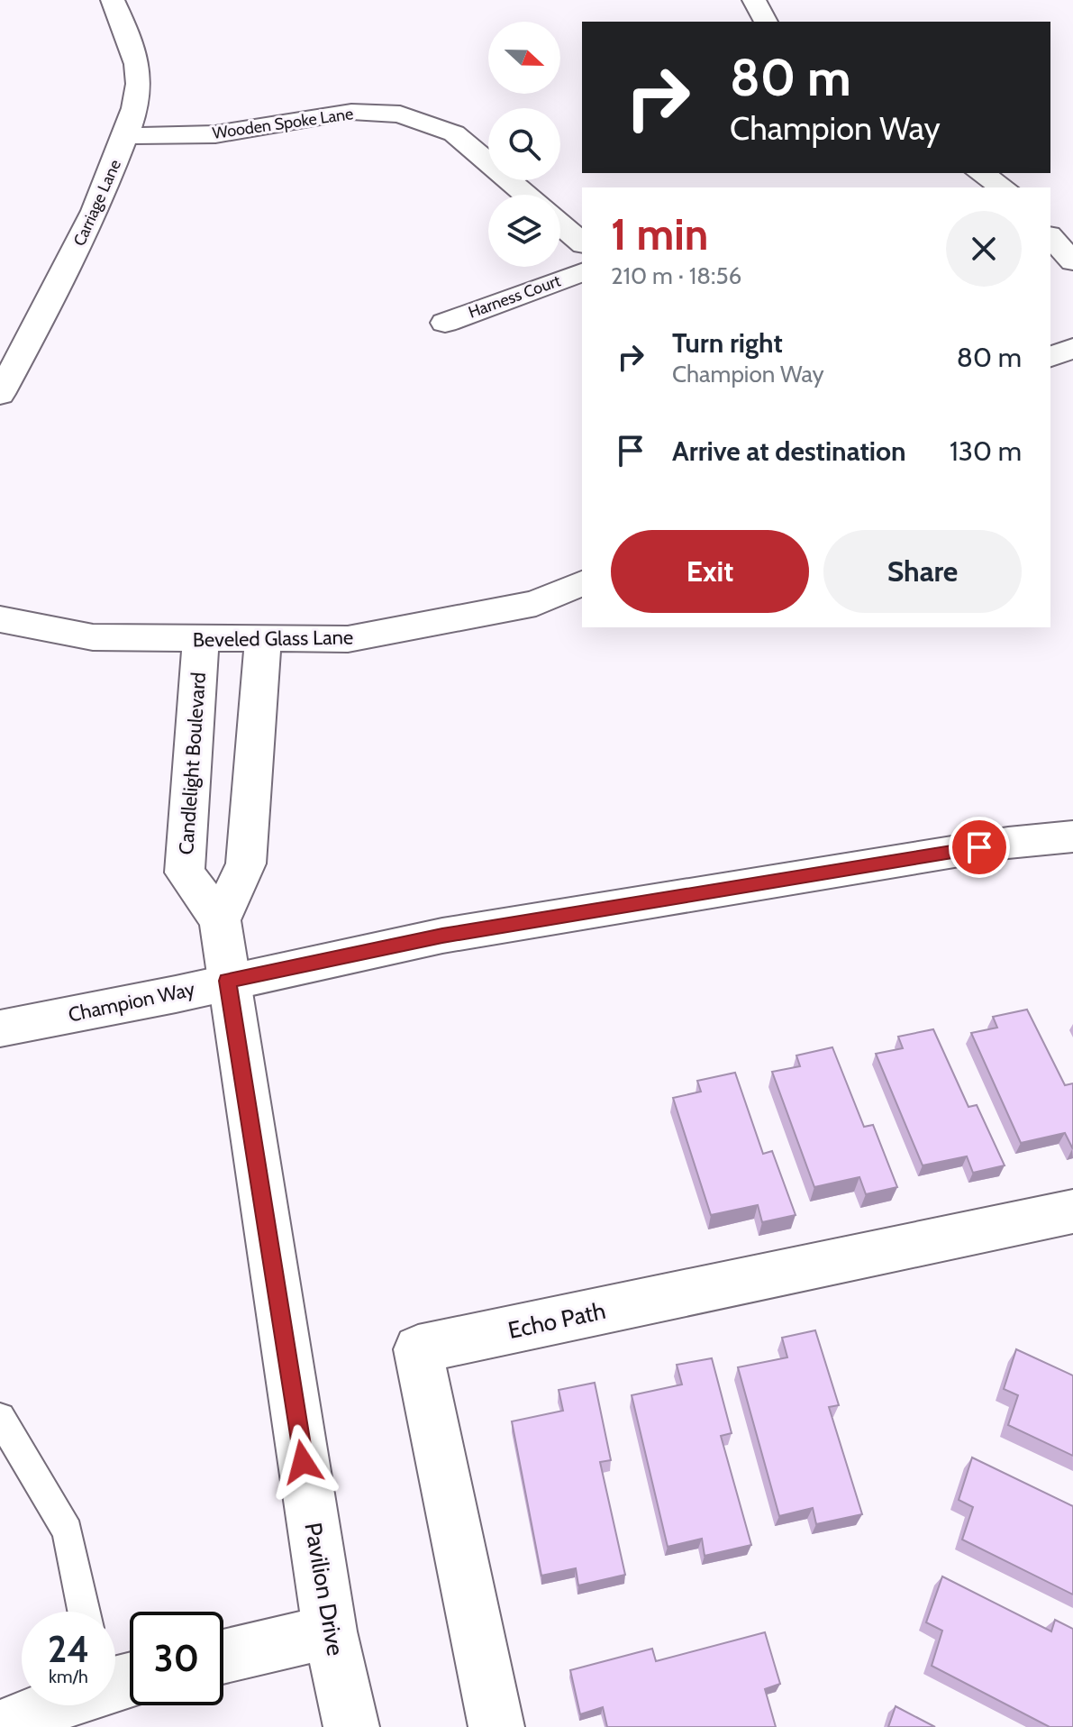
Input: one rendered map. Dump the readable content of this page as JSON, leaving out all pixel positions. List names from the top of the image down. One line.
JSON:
{"streets":{"street":["Wooden Spoke Lane","Carriage Lane","Harness Court","Beveled Glass Lane","Candlelight Boulevard","Champion Way","Echo Path","Pavilion Drive"]},"crossings":[["Wooden Spoke Lane","Carriage Lane"],["Beveled Glass Lane","Candlelight Boulevard"],["Candlelight Boulevard","Champion Way"],["Candlelight Boulevard","Pavilion Drive"],["Champion Way","Pavilion Drive"]],"north":"right","page":{"turn":["80 m","Champion Way"],"heading":["1 min","210 m · 18:56"],"list":[{"name":"Turn right","note":"Champion Way","value":"80 m"},{"name":"Arrive at destination","value":"130 m"}],"buttons":["Exit","Share"],"speed":"24 km/h","limit":"30"}}
